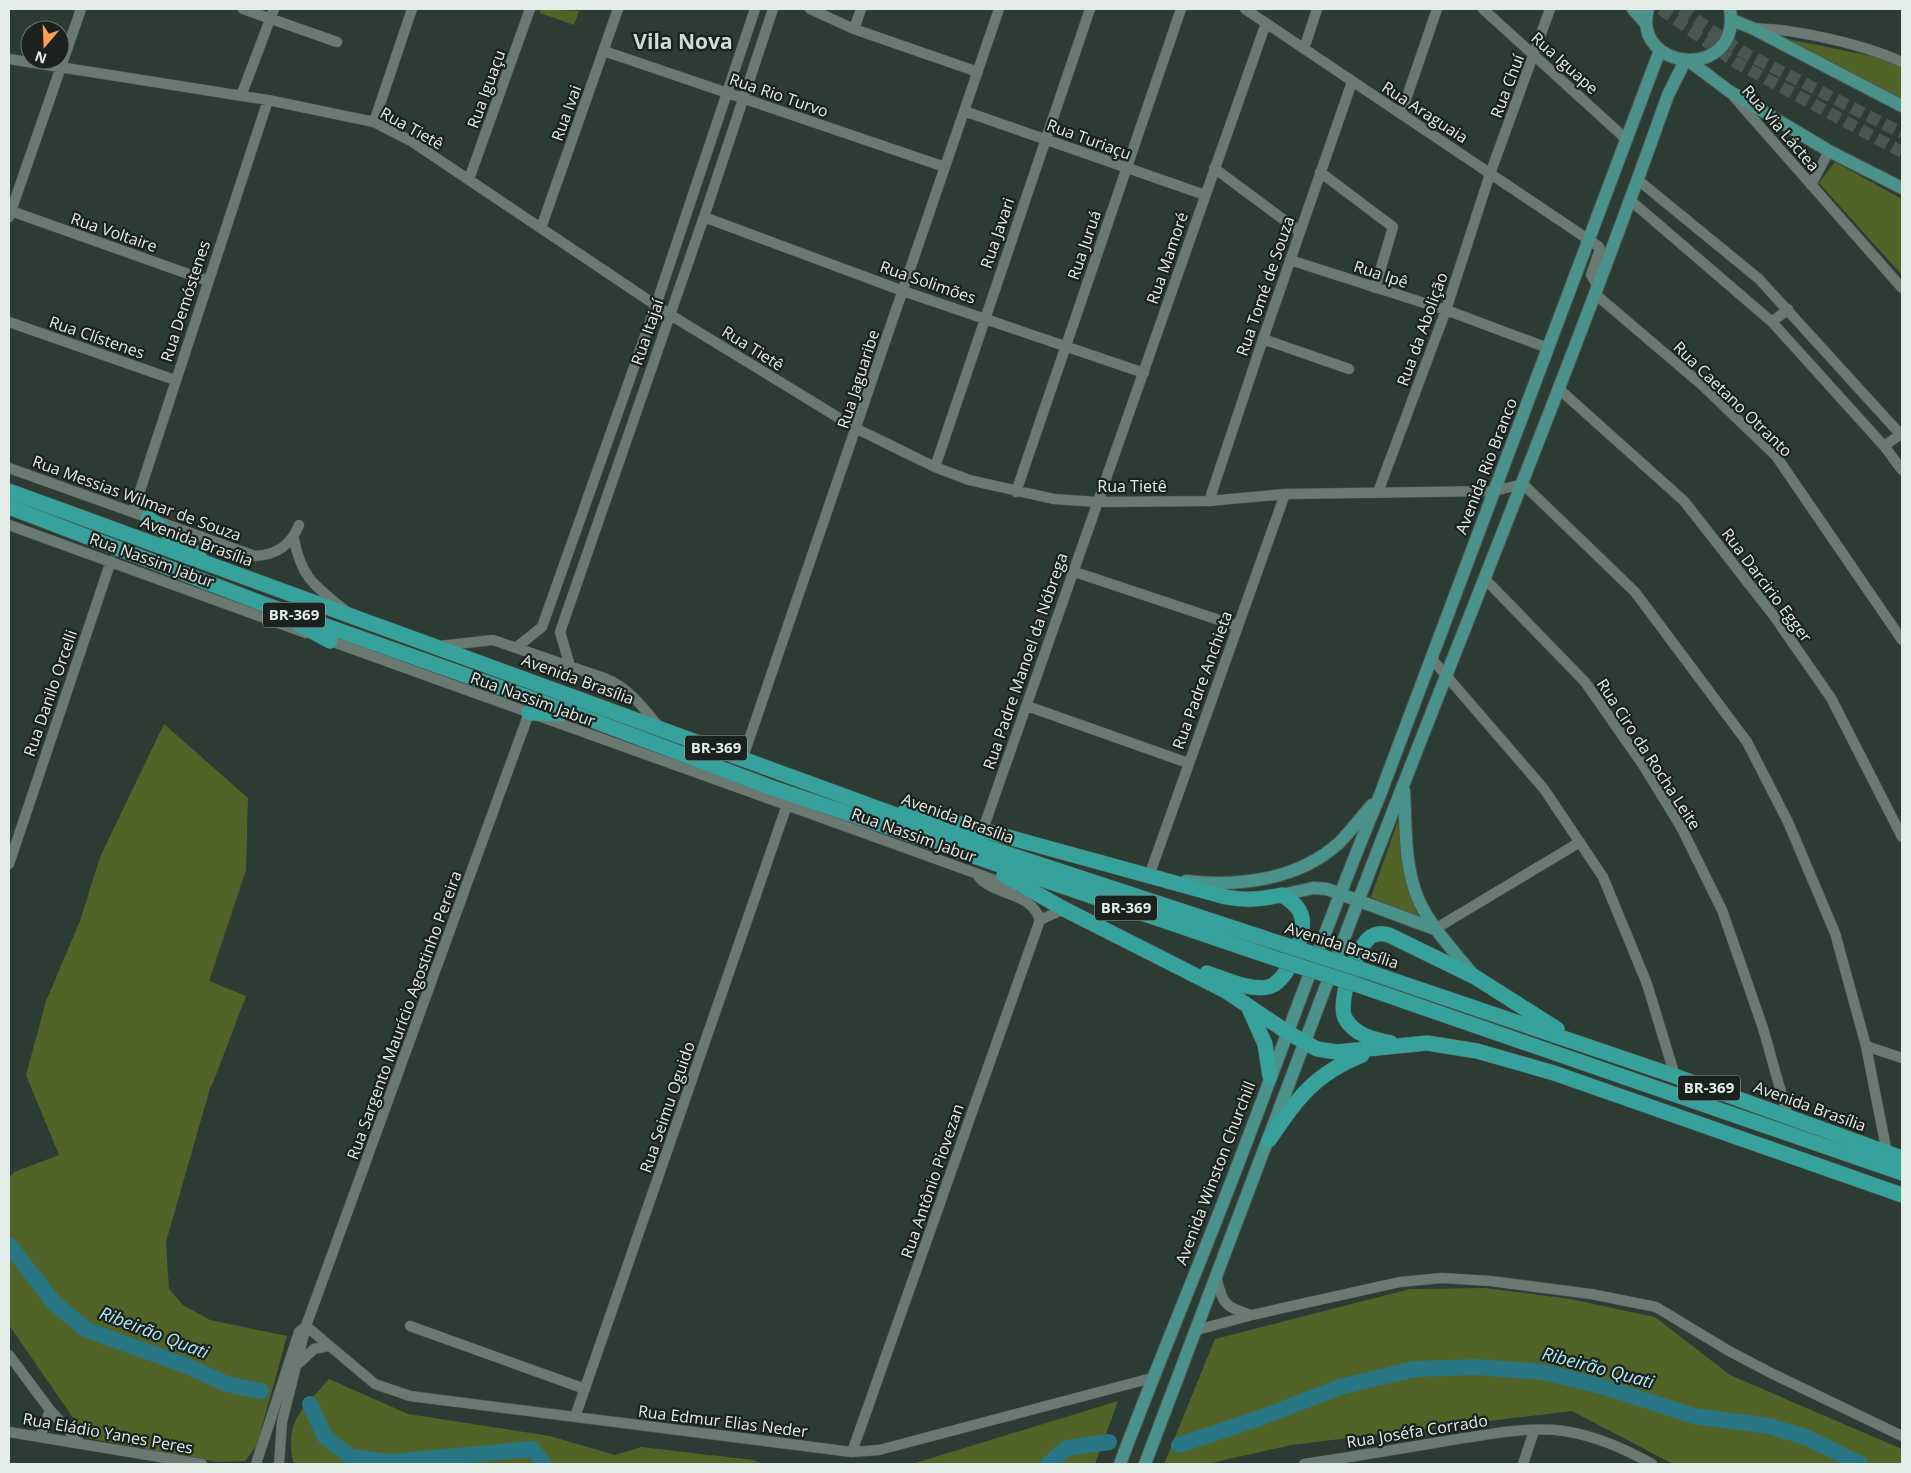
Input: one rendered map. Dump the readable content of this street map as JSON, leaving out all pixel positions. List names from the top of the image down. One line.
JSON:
{"streets":{"highway":["Avenida Brasília","BR-369"],"main road":["Avenida Rio Branco","Avenida Winston Churchill"],"street":["Rua Iguape","Rua Chuí","Rua Iguaçu","Rua Rio Turvo","Rua Araguaia","Rua Ivai","Rua Tietê","Rua Via Láctea","Rua Turiaçu","Rua Voltaire","Rua Javari","Rua Juruá","Rua Mamoré","Rua Ipê","Rua Solimões","Rua Tomé de Souza","Rua Demóstenes","Rua da Abolição","Rua Itajaí","Rua Clístenes","Rua Jaguaribe","Rua Caetano Otranto","Rua Messias Wilmar de Souza","Rua Nassim Jabur","Rua Darcirio Egger","Rua Padre Manoel da Nóbrega","Rua Padre Anchieta","Rua Danilo Orcelli","Rua Ciro da Rocha Leite","Rua Sargento Maurício Agostinho Pereira","Rua Seimu Oguido","Rua Antônio Piovezan","Rua Edmur Elias Neder","Rua Joséfa Corrado","Rua Eládio Yanes Peres"]},"crossings":[["Rua Iguape","Rua Chuí"],["Rua Iguape","Avenida Rio Branco"],["Rua Chuí","Rua Araguaia"],["Rua Chuí","Rua da Abolição"],["Rua Iguaçu","Rua Tietê"],["Rua Rio Turvo","Rua Ivai"],["Rua Rio Turvo","Rua Itajaí"],["Rua Rio Turvo","Rua Jaguaribe"],["Rua Araguaia","Rua Mamoré"],["Rua Araguaia","Rua Tomé de Souza"],["Rua Araguaia","Rua da Abolição"],["Rua Araguaia","Avenida Rio Branco"],["Rua Ivai","Rua Tietê"],["Rua Tietê","Rua Javari"],["Rua Tietê","Rua Juruá"],["Rua Tietê","Rua Mamoré"],["Rua Tietê","Rua Tomé de Souza"],["Rua Tietê","Rua Demóstenes"],["Rua Tietê","Rua da Abolição"],["Rua Tietê","Rua Itajaí"],["Rua Tietê","Rua Jaguaribe"],["Rua Tietê","Avenida Rio Branco"],["Rua Tietê","Rua Padre Manoel da Nóbrega"],["Rua Tietê","Rua Padre Anchieta"],["Rua Turiaçu","Rua Javari"],["Rua Turiaçu","Rua Juruá"],["Rua Turiaçu","Rua Mamoré"],["Rua Turiaçu","Rua Jaguaribe"],["Rua Voltaire","Rua Demóstenes"],["Rua Javari","Rua Solimões"],["Rua Juruá","Rua Solimões"],["Rua Mamoré","Rua Solimões"],["Rua Mamoré","Rua Padre Manoel da Nóbrega"],["Rua Ipê","Rua Tomé de Souza"],["Rua Ipê","Rua da Abolição"],["Rua Ipê","Avenida Rio Branco"],["Rua Solimões","Rua Itajaí"],["Rua Solimões","Rua Jaguaribe"],["Rua Demóstenes","Rua Clístenes"],["Rua Demóstenes","Rua Messias Wilmar de Souza"],["Rua Jaguaribe","Avenida Brasília"],["Avenida Rio Branco","Avenida Winston Churchill"],["Avenida Brasília","Rua Ciro da Rocha Leite"],["Rua Nassim Jabur","Rua Danilo Orcelli"],["Rua Nassim Jabur","Rua Sargento Maurício Agostinho Pereira"],["Rua Nassim Jabur","Rua Seimu Oguido"],["Rua Sargento Maurício Agostinho Pereira","Rua Edmur Elias Neder"],["Rua Seimu Oguido","Rua Edmur Elias Neder"],["Avenida Winston Churchill","Rua Edmur Elias Neder"],["Rua Antônio Piovezan","Rua Edmur Elias Neder"]],"districts":["Vila Nova"],"water":["Ribeirão Quati"],"north":"bottom"}
